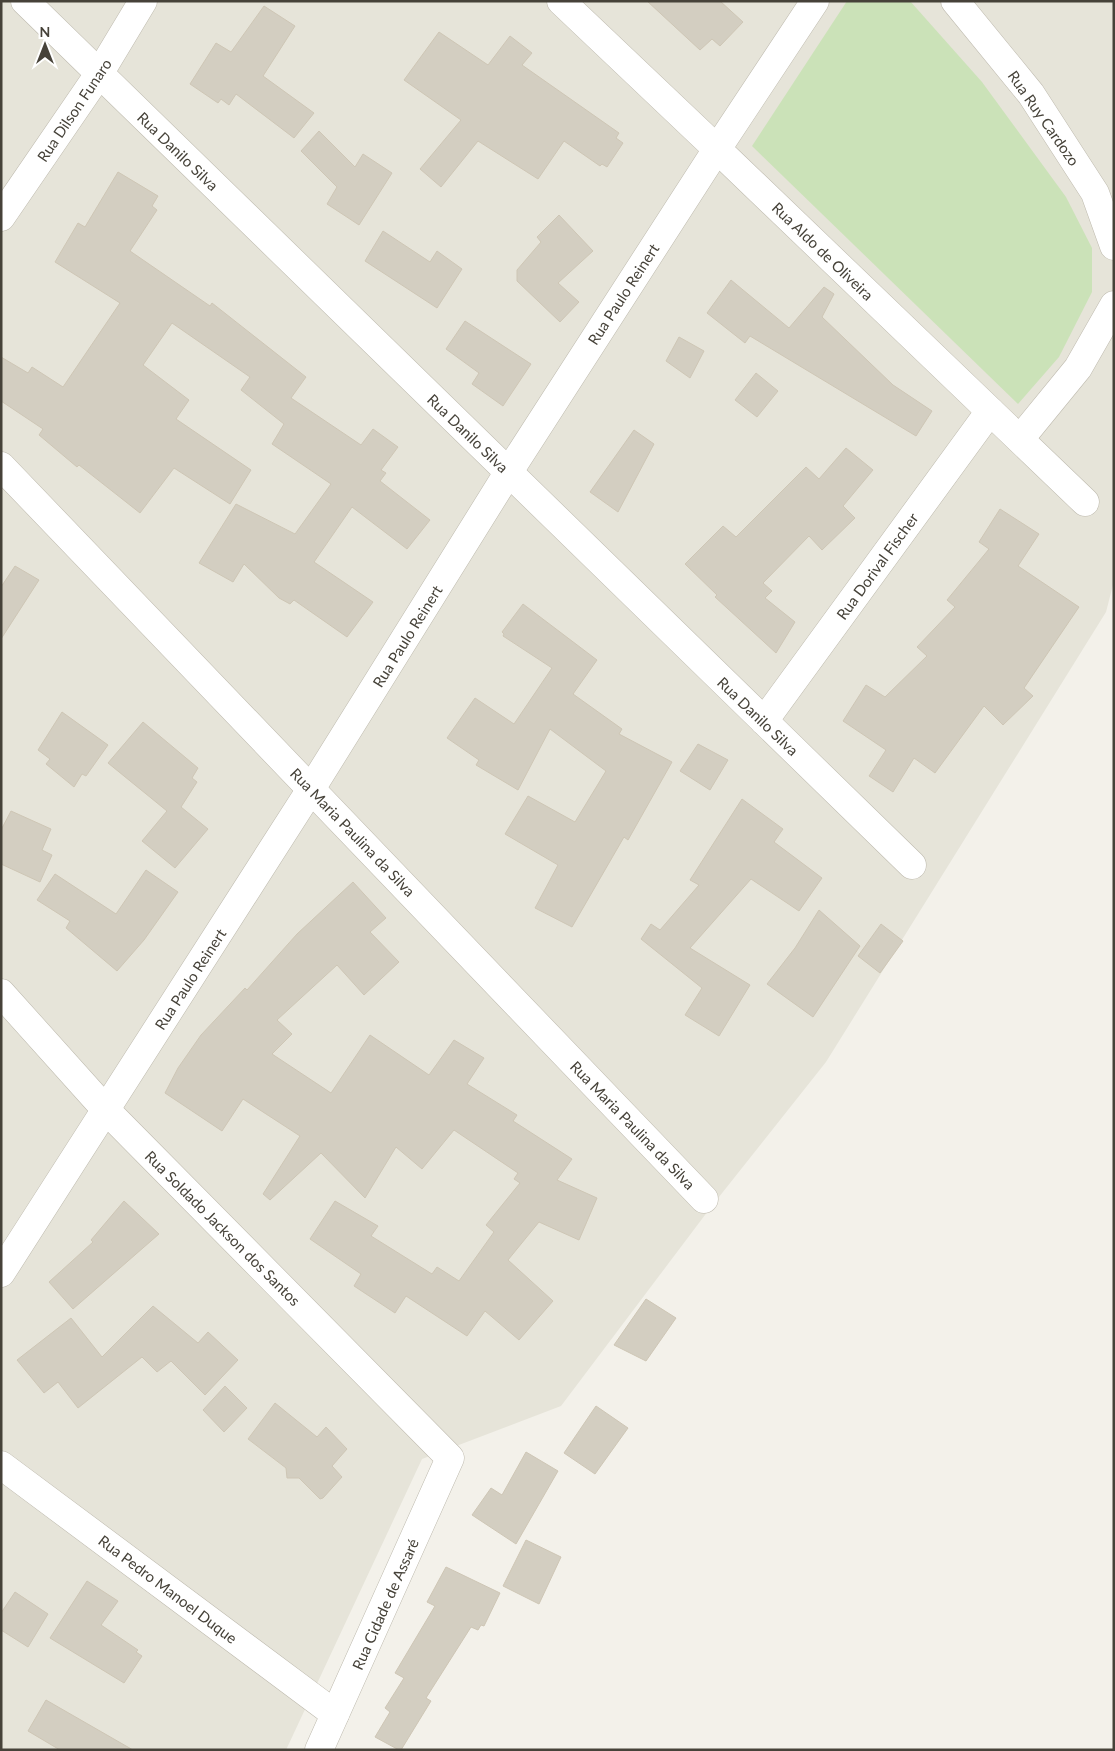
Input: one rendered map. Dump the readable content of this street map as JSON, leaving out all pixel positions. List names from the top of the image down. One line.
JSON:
{"streets":{"street":["Rua Dilson Funaro","Rua Ruy Cardozo","Rua Danilo Silva","Rua Aldo de Oliveira","Rua Paulo Reinert","Rua Dorival Fischer","Rua Maria Paulina da Silva","Rua Soldado Jackson dos Santos","Rua Pedro Manoel Duque","Rua Cidade de Assaré"]},"crossings":[["Rua Dilson Funaro","Rua Danilo Silva"],["Rua Danilo Silva","Rua Paulo Reinert"],["Rua Danilo Silva","Rua Dorival Fischer"],["Rua Aldo de Oliveira","Rua Paulo Reinert"],["Rua Aldo de Oliveira","Rua Dorival Fischer"],["Rua Paulo Reinert","Rua Maria Paulina da Silva"],["Rua Paulo Reinert","Rua Soldado Jackson dos Santos"],["Rua Soldado Jackson dos Santos","Rua Cidade de Assaré"],["Rua Pedro Manoel Duque","Rua Cidade de Assaré"]],"north":"top"}
